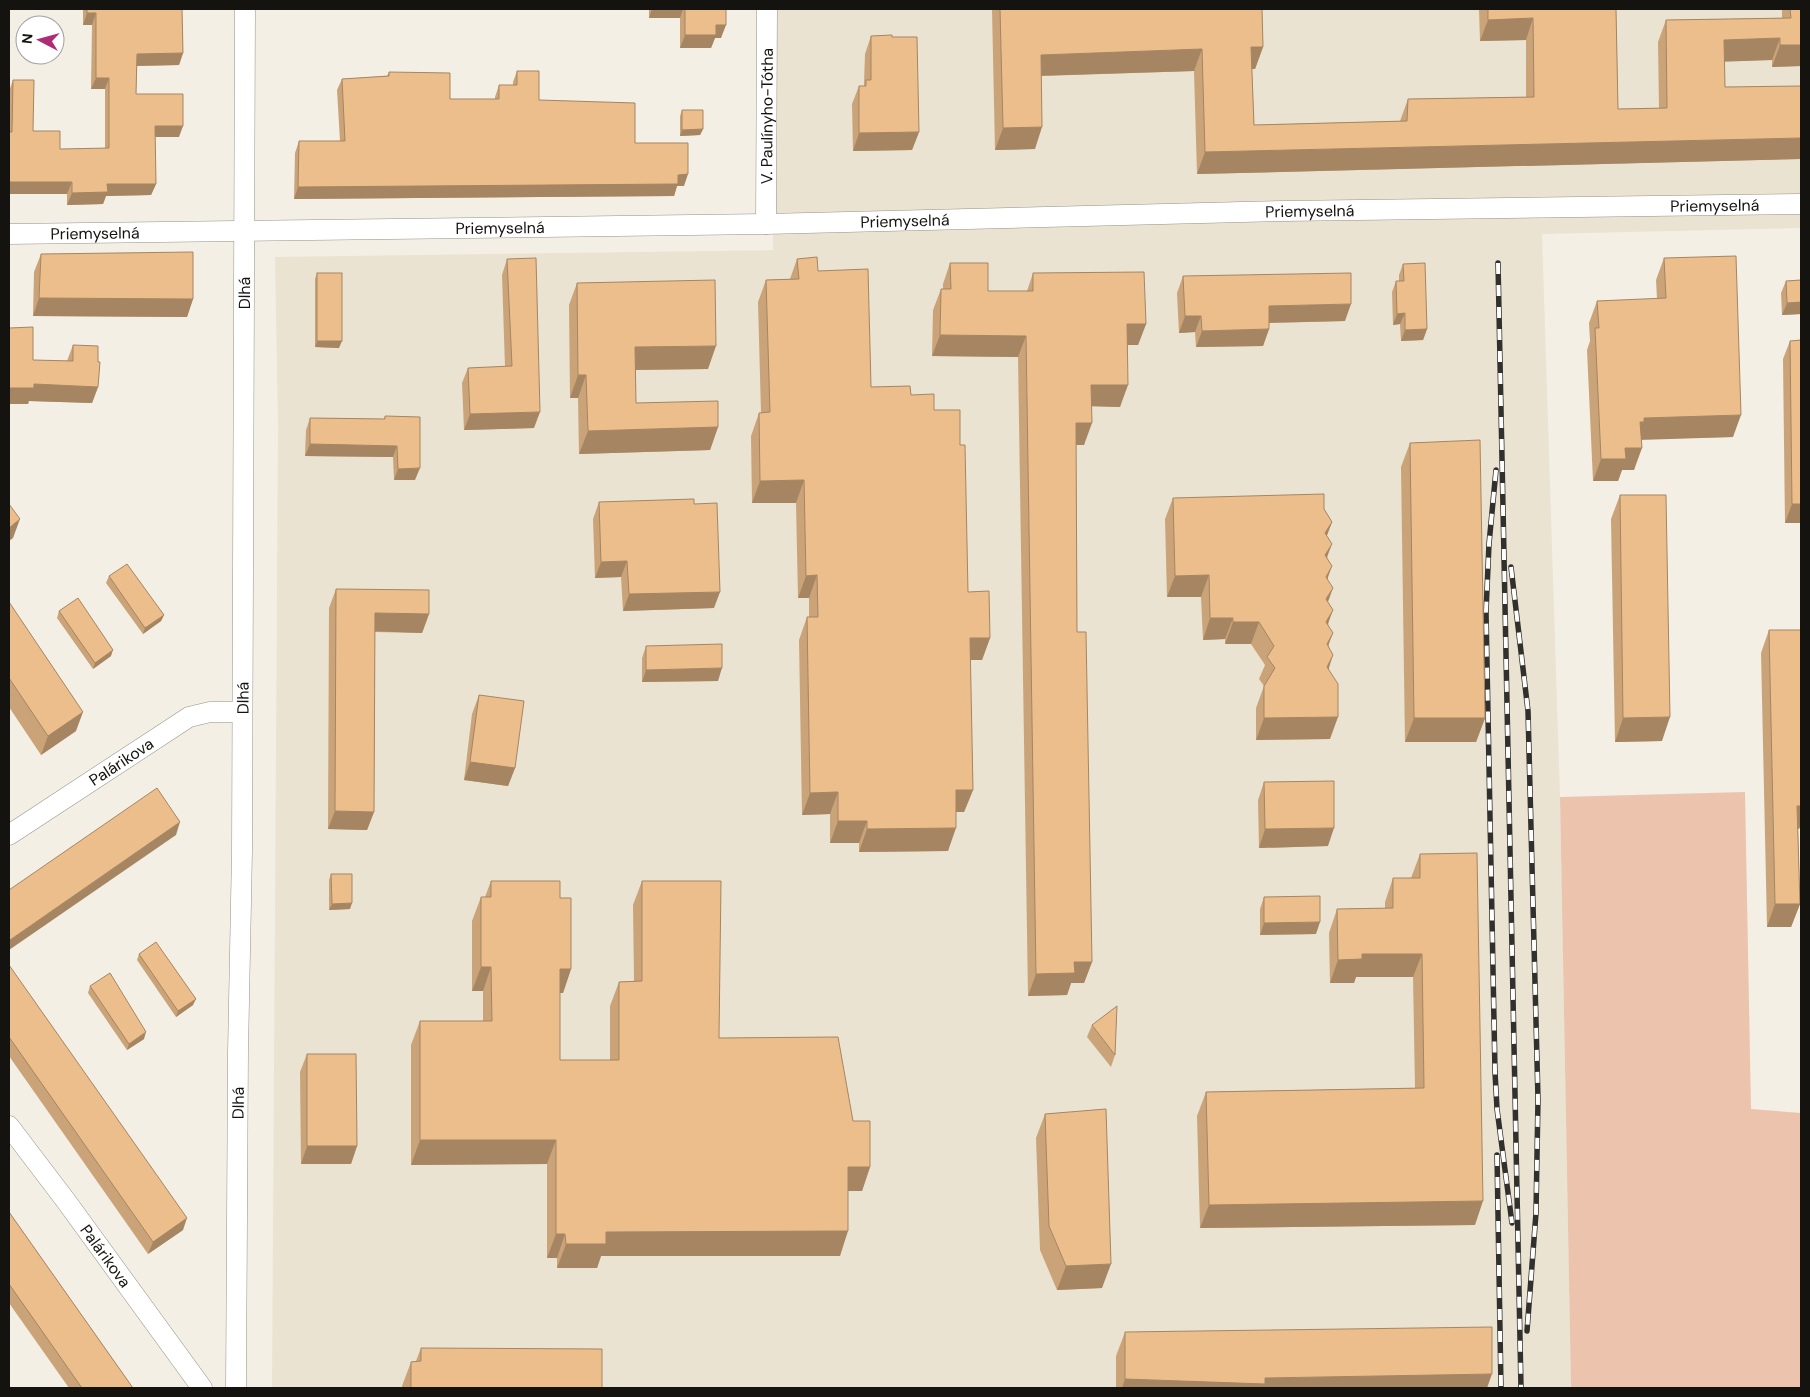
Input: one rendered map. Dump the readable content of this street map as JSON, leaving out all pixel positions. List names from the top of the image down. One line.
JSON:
{"streets":{"street":["V. Paulínyho-Tótha","Priemyselná","Dlhá","Palárikova"]},"crossings":[["V. Paulínyho-Tótha","Priemyselná"],["Priemyselná","Dlhá"],["Dlhá","Palárikova"]],"north":"left"}
